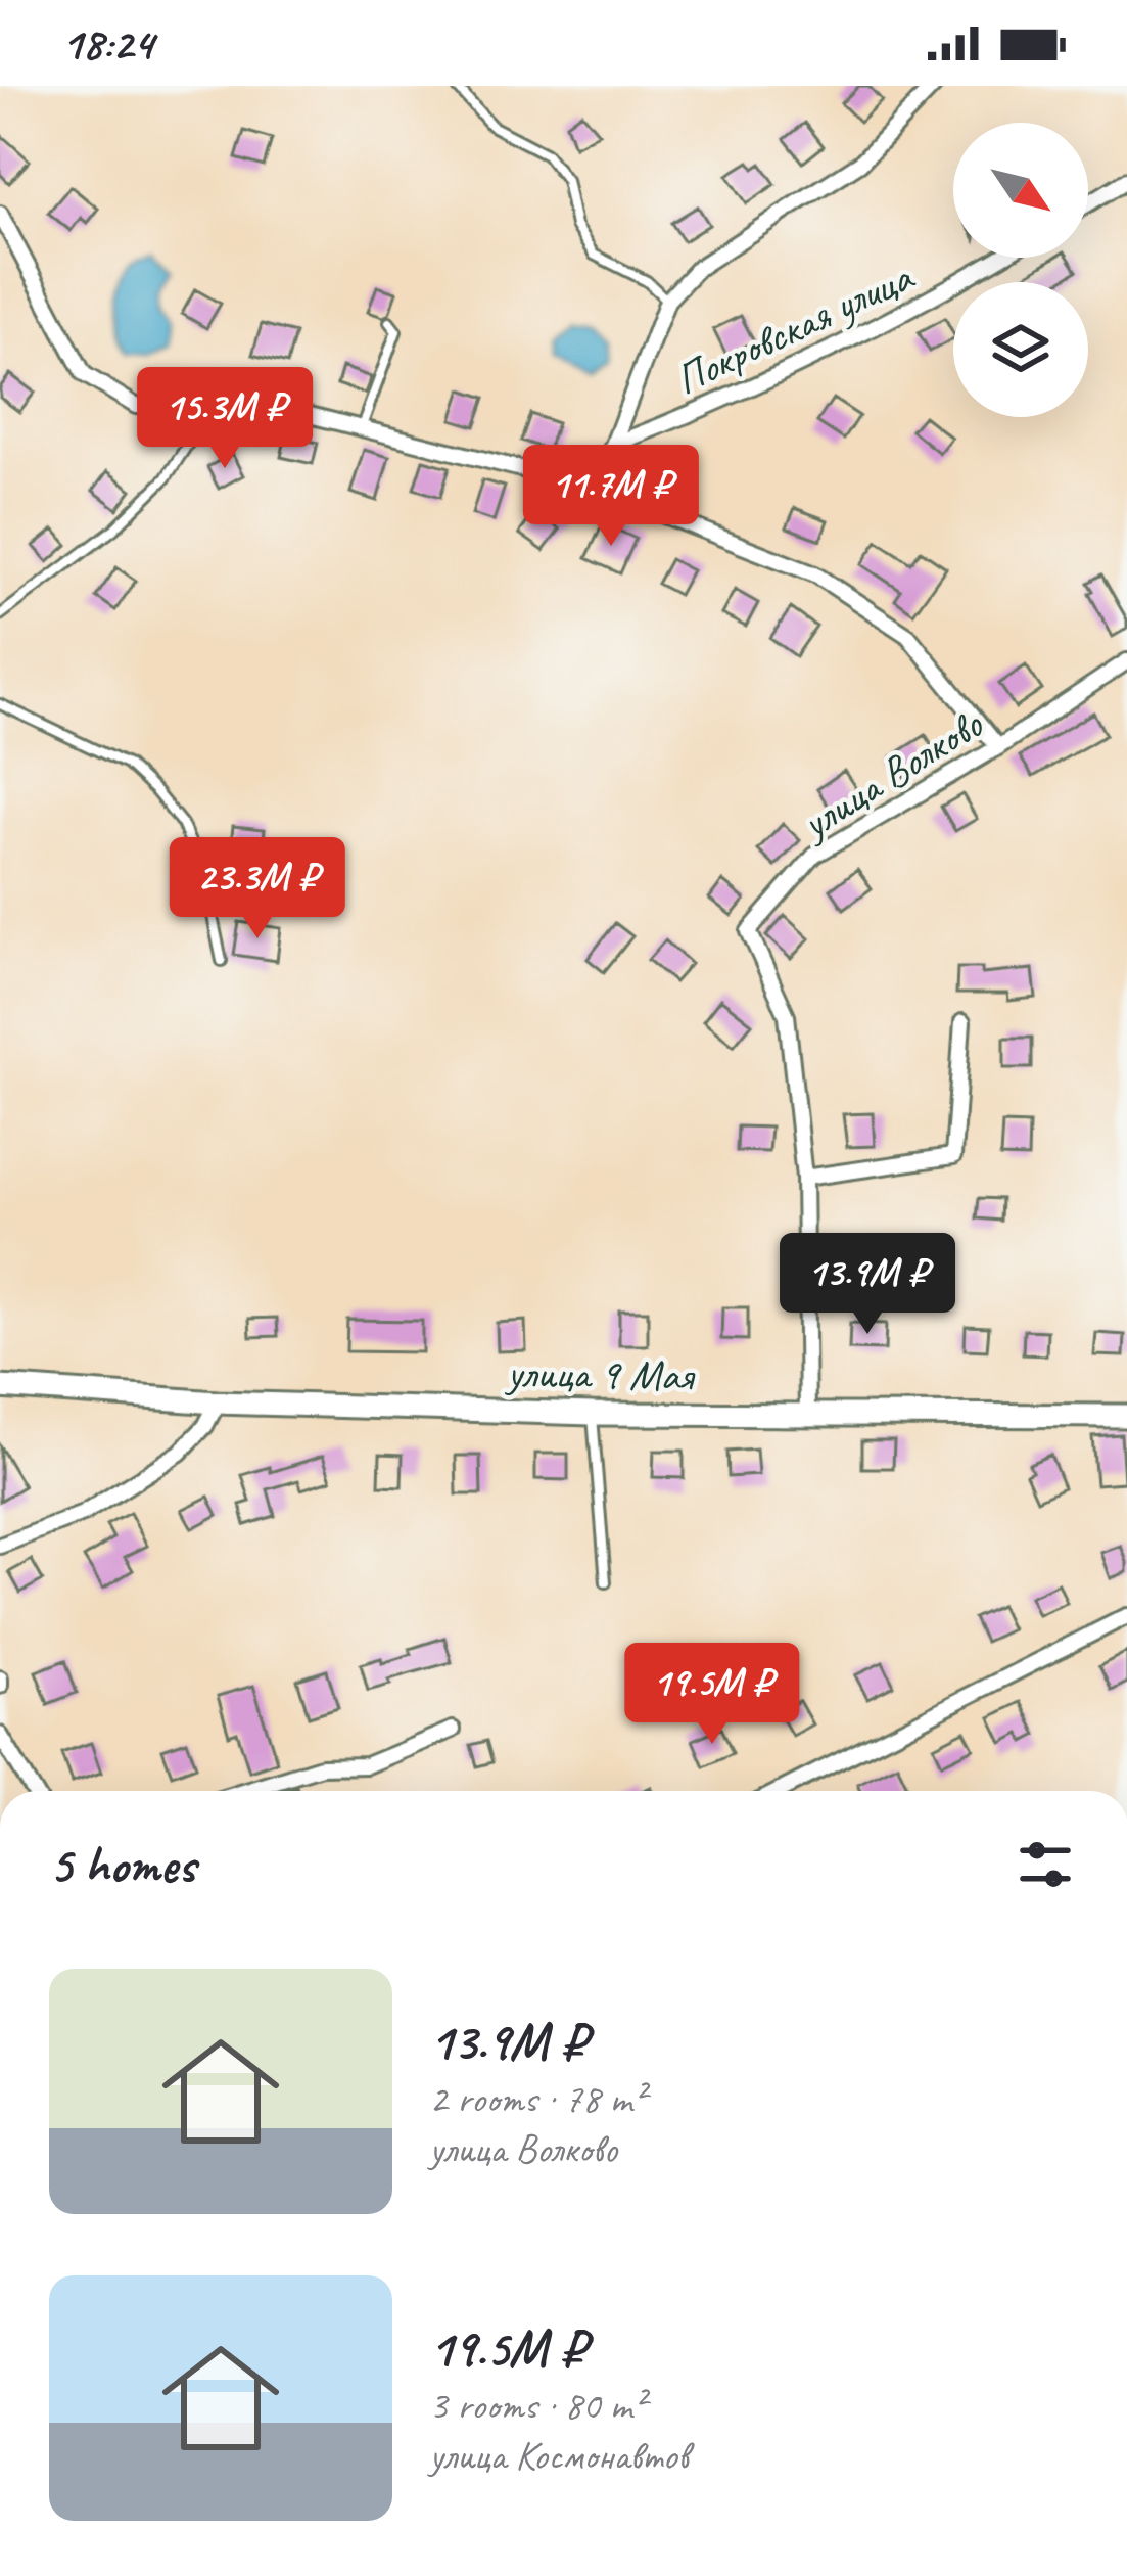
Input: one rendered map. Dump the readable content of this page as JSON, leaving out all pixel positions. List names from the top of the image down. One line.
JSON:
{"streets":{"main road":["улица 9 Мая"],"street":["Покровская улица","улица Волково"]},"crossings":[["улица Волково","улица 9 Мая"]],"north":"bottom right","page":{"status":"18:24","price":["15.3M ₽","11.7M ₽","23.3M ₽","13.9M ₽","19.5M ₽"],"heading":"5 homes","list":[{"name":"13.9M ₽","note":"2 rooms · 78 m² · улица Волково"},{"name":"19.5M ₽","note":"3 rooms · 80 m² · улица Космонавтов"}]}}
